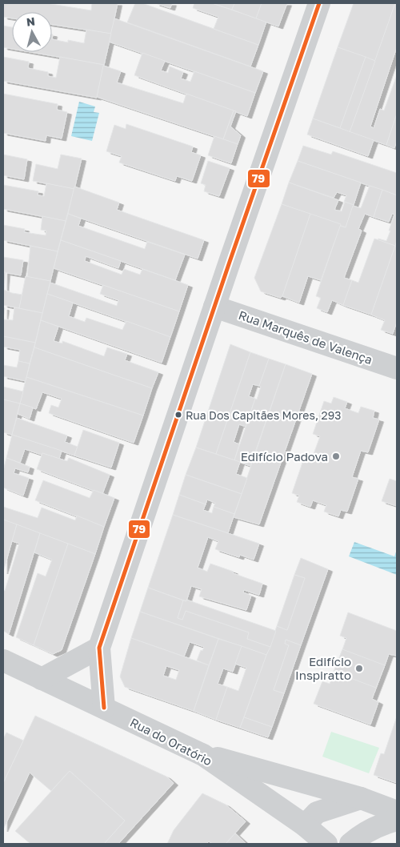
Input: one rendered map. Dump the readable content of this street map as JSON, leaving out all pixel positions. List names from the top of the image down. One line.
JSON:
{"streets":{"street":["Rua Marquês de Valença","Rua do Oratório"]},"places":["Rua Dos Capitães Mores, 293","Edifício Padova","Edifício Inspiratto"],"lines":["transit line 79"],"north":"top"}
